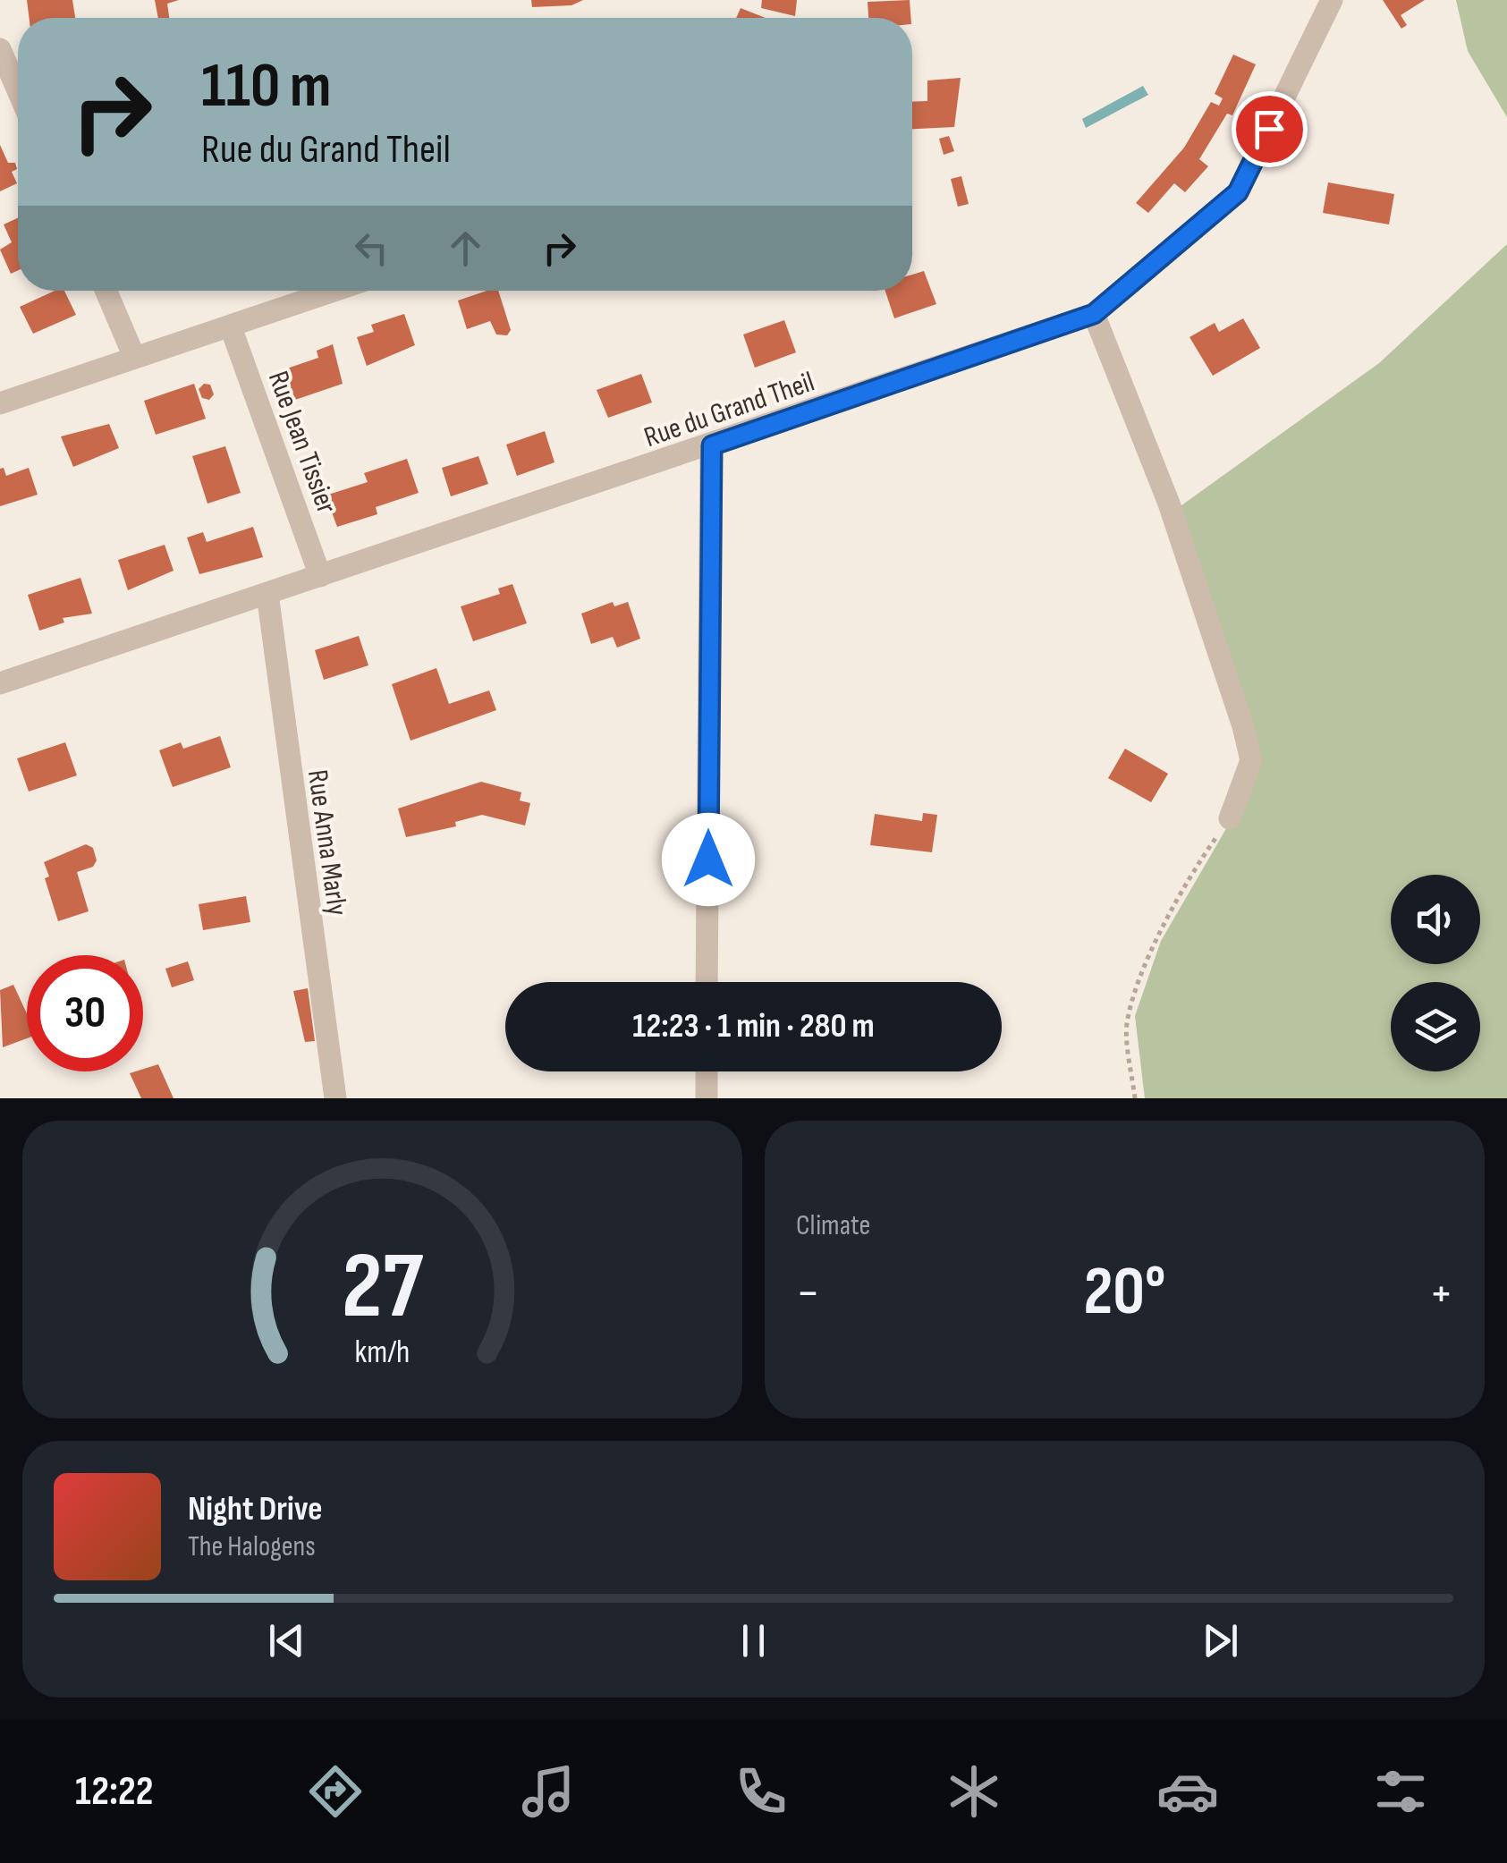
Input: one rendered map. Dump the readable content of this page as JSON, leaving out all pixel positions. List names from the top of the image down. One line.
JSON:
{"streets":{"street":["Rue du Grand Theil","Rue Jean Tissier","Rue Anna Marly"]},"crossings":[["Rue du Grand Theil","Rue Jean Tissier"],["Rue du Grand Theil","Rue Anna Marly"]],"page":{"turn":["110 m","Rue du Grand Theil"],"limit":"30","trip":"12:23 · 1 min · 280 m","tile":"Climate","heat":["−","20°","+"],"song":["Night Drive","The Halogens"],"tabs":"12:22","gauge":["27","km/h"]}}
